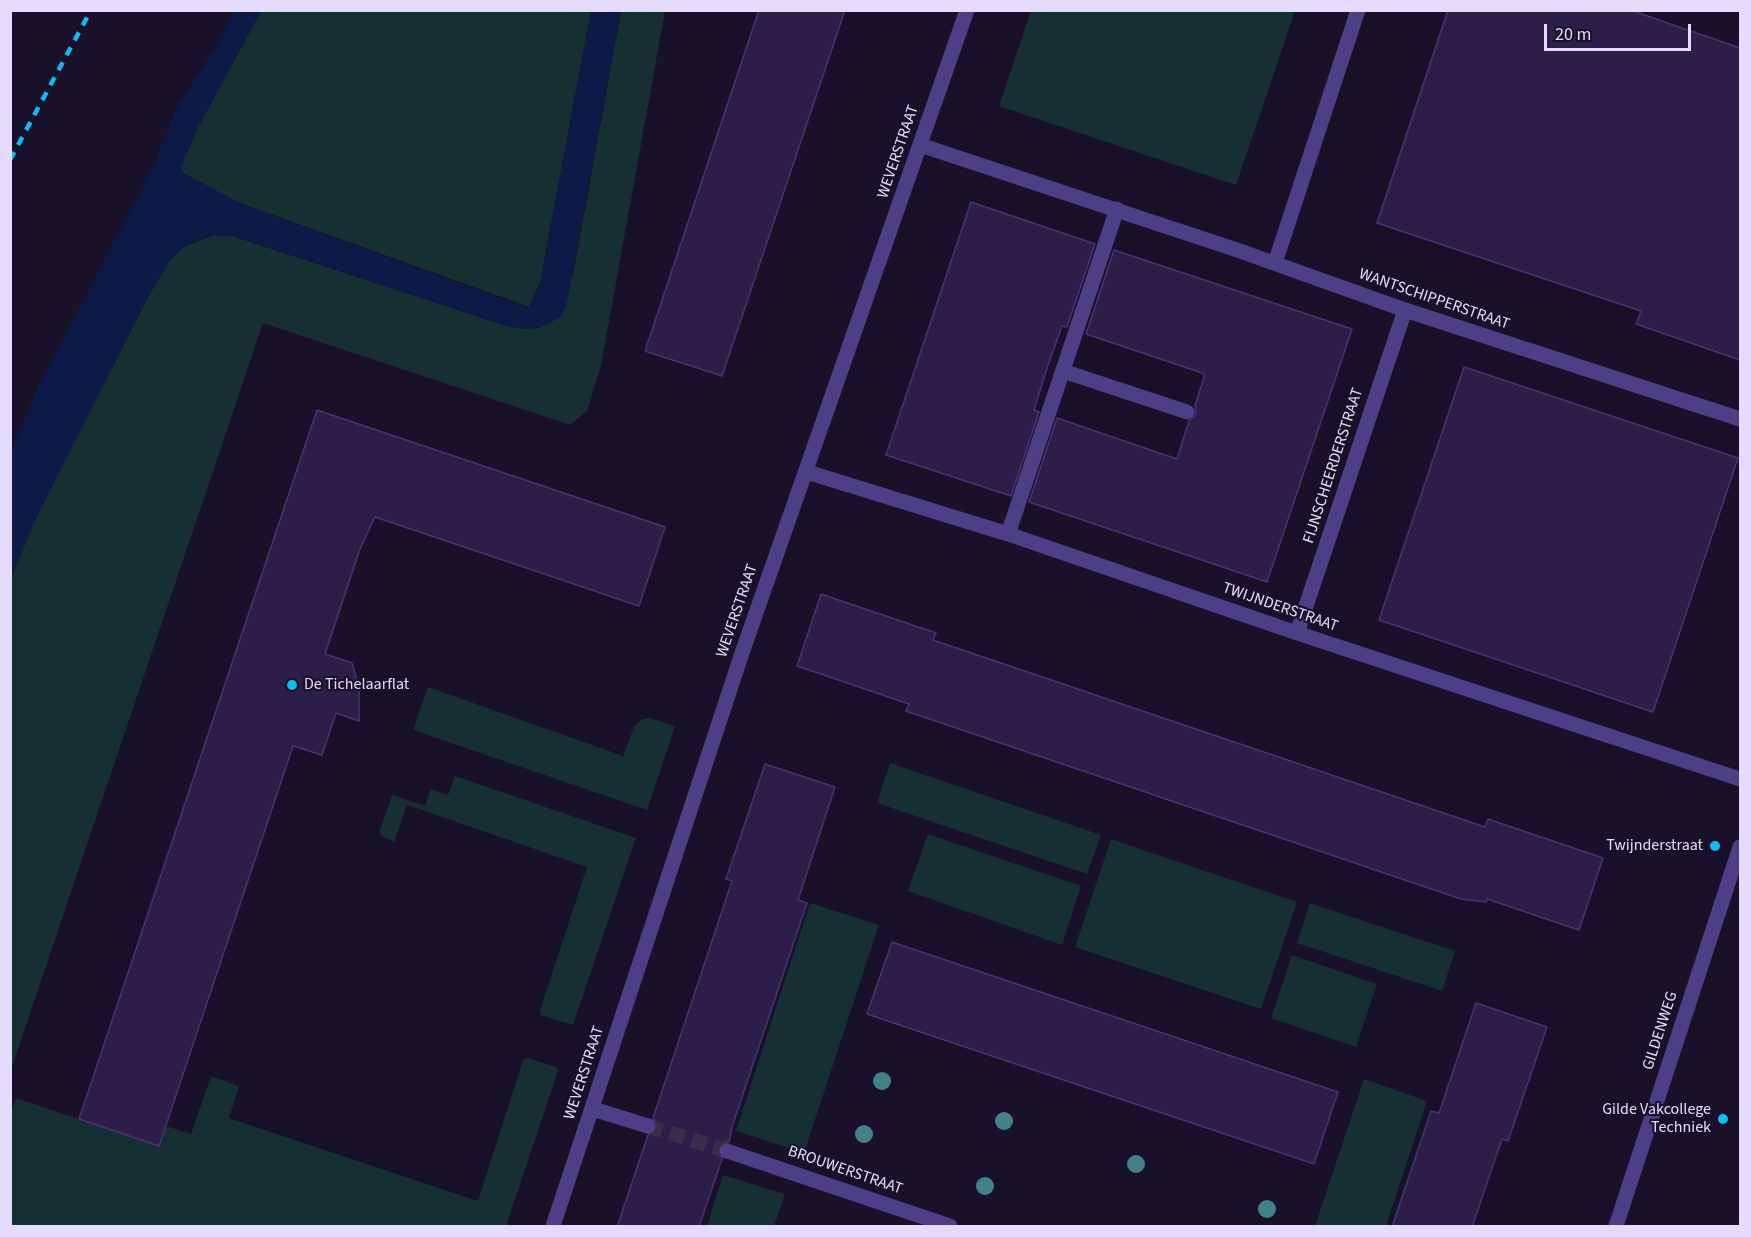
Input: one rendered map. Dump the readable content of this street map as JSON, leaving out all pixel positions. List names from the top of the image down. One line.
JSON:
{"streets":{"street":["WEVERSTRAAT","WANTSCHIPPERSTRAAT","FIJNSCHEERDERSTRAAT","TWIJNDERSTRAAT","GILDENWEG","BROUWERSTRAAT"]},"crossings":[["WEVERSTRAAT","WANTSCHIPPERSTRAAT"],["WEVERSTRAAT","TWIJNDERSTRAAT"],["WANTSCHIPPERSTRAAT","FIJNSCHEERDERSTRAAT"],["FIJNSCHEERDERSTRAAT","TWIJNDERSTRAAT"]],"places":["De Tichelaarflat","Twijnderstraat","Gilde Vakcollege Techniek"],"scale_bar":"20 m"}
